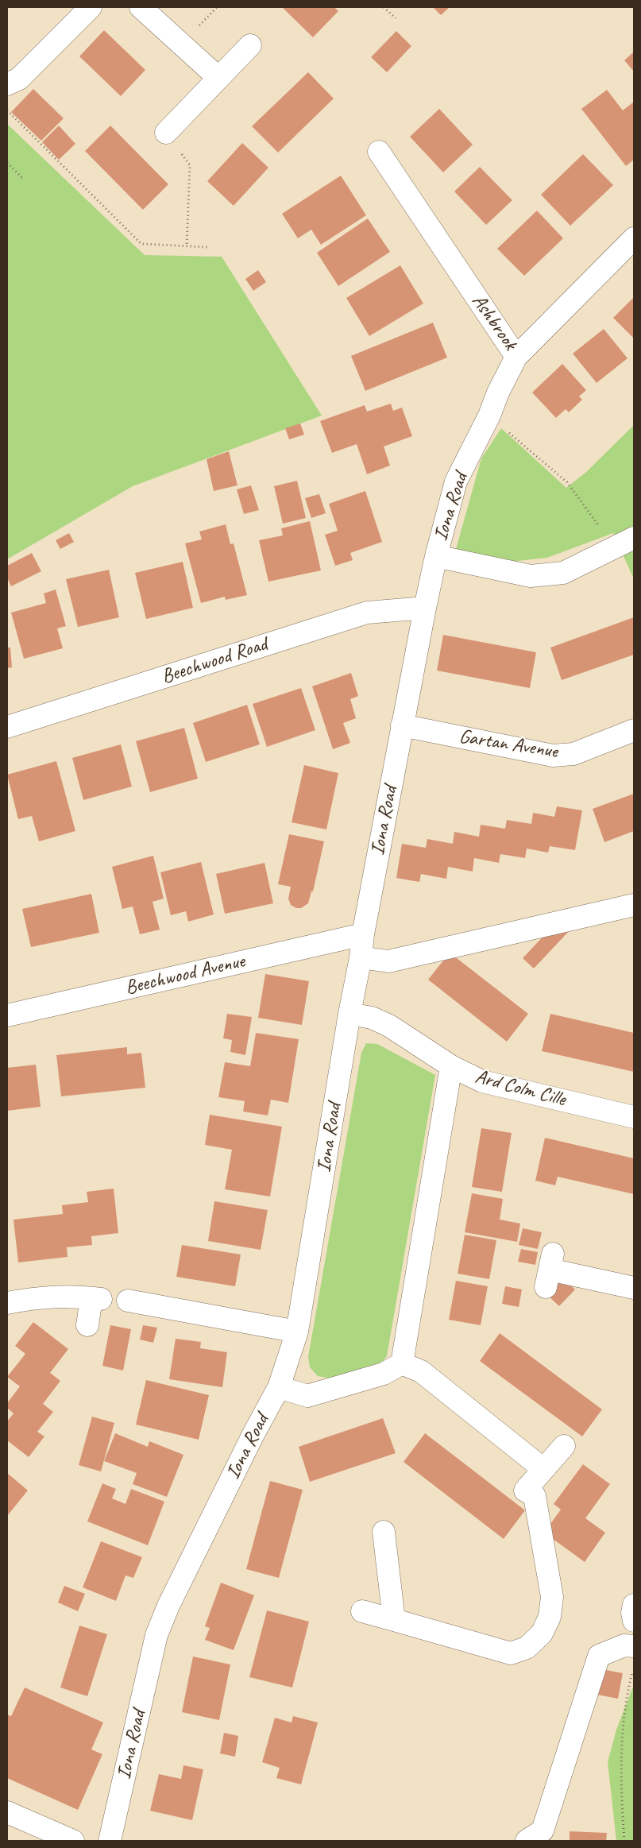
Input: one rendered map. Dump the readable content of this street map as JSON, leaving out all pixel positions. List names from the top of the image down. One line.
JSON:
{"streets":{"street":["Ashbrook","Iona Road","Beechwood Road","Gartan Avenue","Beechwood Avenue","Ard Colm Cille"]},"crossings":[["Ashbrook","Iona Road"],["Iona Road","Beechwood Road"],["Iona Road","Gartan Avenue"],["Iona Road","Beechwood Avenue"],["Iona Road","Ard Colm Cille"]]}
